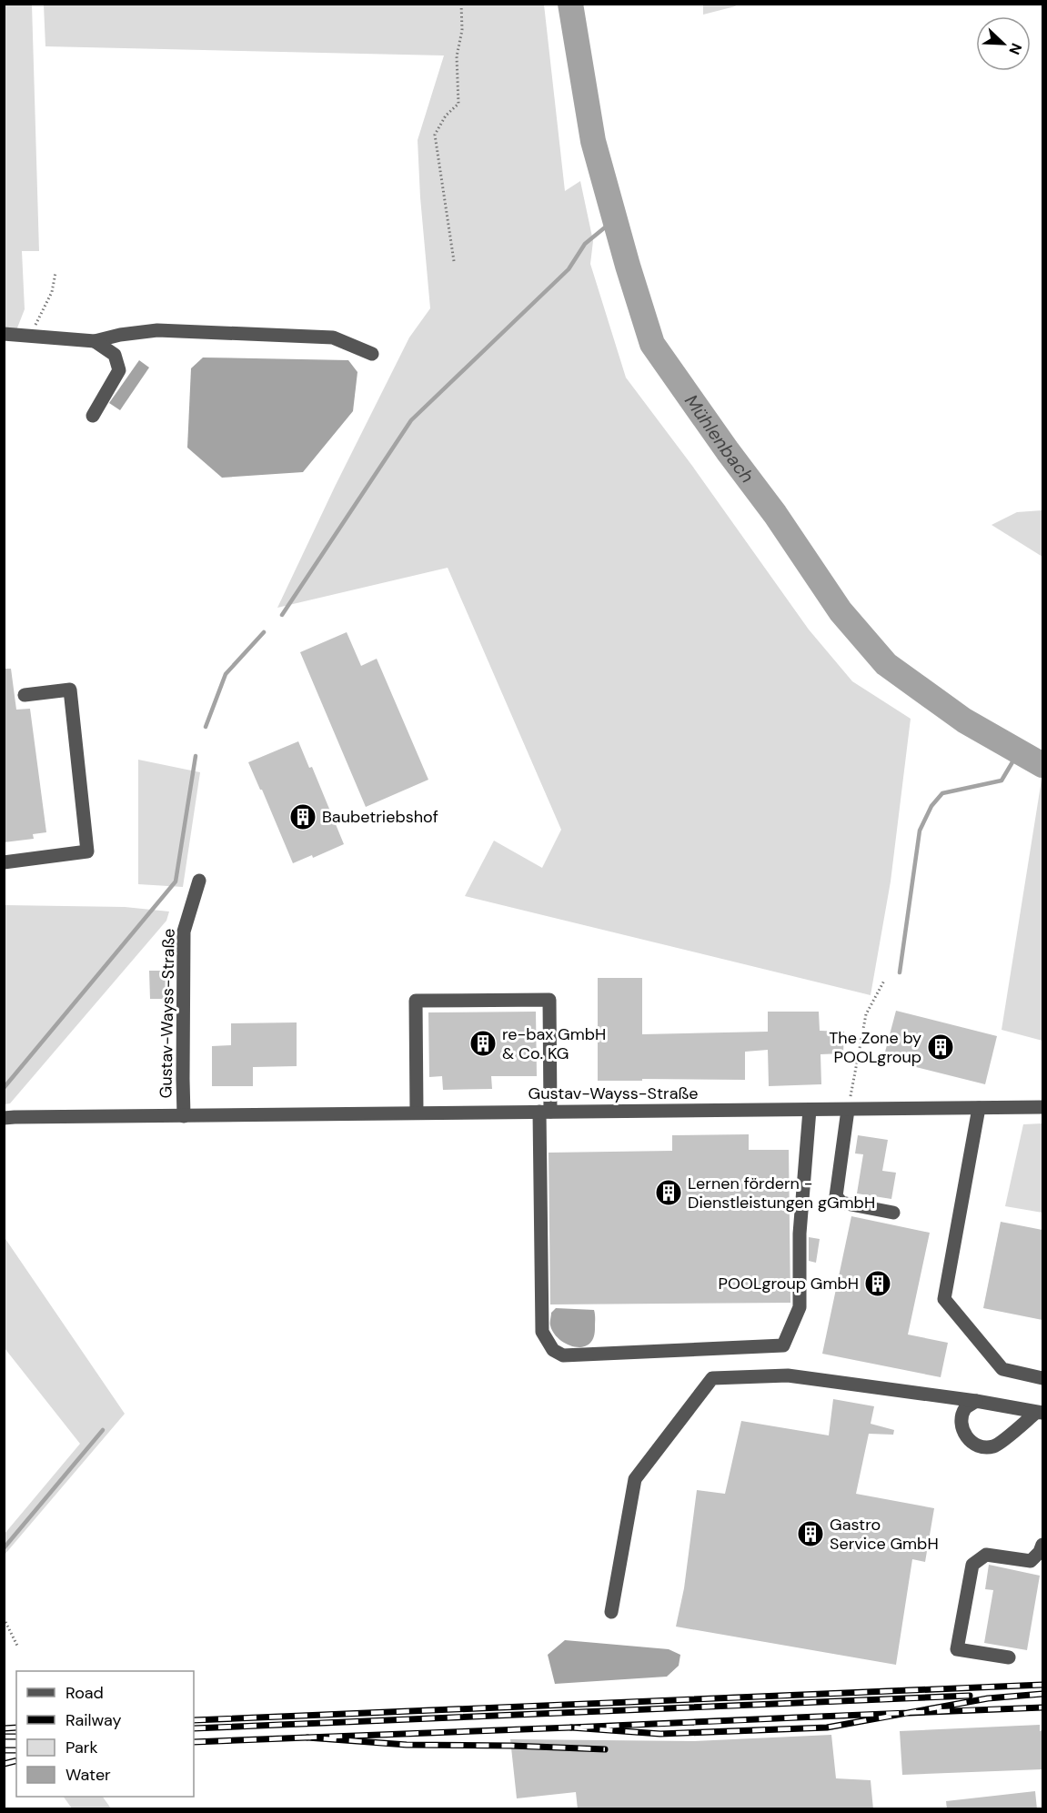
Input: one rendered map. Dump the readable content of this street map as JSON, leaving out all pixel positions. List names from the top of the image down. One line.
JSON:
{"streets":{"street":["Gustav-Wayss-Straße"]},"water":["Mühlenbach"],"places":{"building":["Baubetriebshof","re-bax GmbH & Co. KG","The Zone by POOLgroup","Lernen fördern - Dienstleistungen gGmbH","POOLgroup GmbH","Gastro Service GmbH"]},"legend":["Road","Railway","Park","Water"],"north":"bottom right"}
